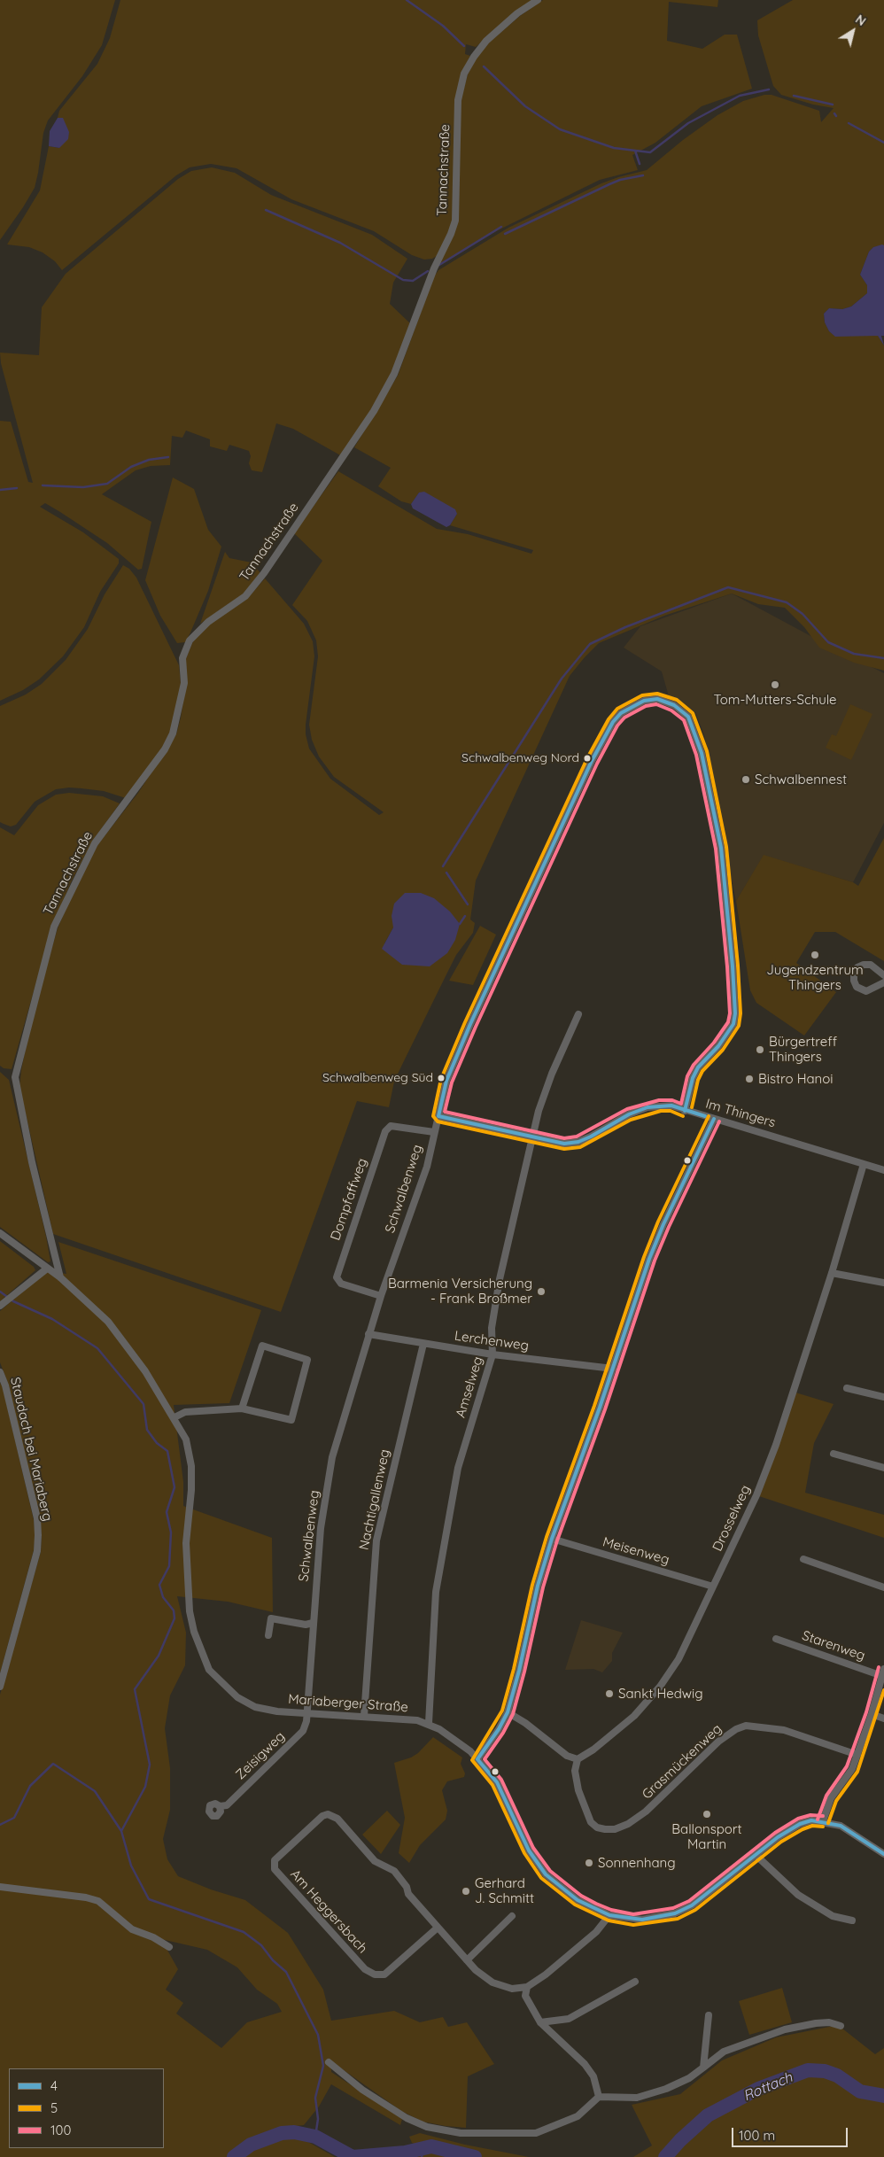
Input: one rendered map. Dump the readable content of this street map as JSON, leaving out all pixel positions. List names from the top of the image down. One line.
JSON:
{"streets":{"street":["Tannachstraße","Im Thingers","Schwalbenweg","Dompfaffweg","Lerchenweg","Amselweg","Staudach bei Mariaberg","Nachtigallenweg","Drosselweg","Meisenweg","Starenweg","Mariaberger Straße","Zeisigweg","Grasmückenweg","Am Heggersbach"]},"crossings":[["Tannachstraße","Mariaberger Straße"],["Im Thingers","Schwalbenweg"],["Im Thingers","Amselweg"],["Im Thingers","Drosselweg"],["Schwalbenweg","Dompfaffweg"],["Schwalbenweg","Lerchenweg"],["Schwalbenweg","Mariaberger Straße"],["Schwalbenweg","Zeisigweg"],["Lerchenweg","Amselweg"],["Lerchenweg","Nachtigallenweg"],["Amselweg","Mariaberger Straße"],["Nachtigallenweg","Mariaberger Straße"],["Drosselweg","Meisenweg"],["Drosselweg","Grasmückenweg"],["Mariaberger Straße","Zeisigweg"]],"water":["Rottach"],"places":["Tom-Mutters-Schule","Schwalbenweg Nord","Schwalbennest","Jugendzentrum Thingers","Bürgertreff Thingers","Schwalbenweg Süd","Bistro Hanoi","Barmenia Versicherung - Frank Broßmer","Sankt Hedwig","Ballonsport Martin","Sonnenhang","Gerhard J. Schmitt"],"lines":["transit line 5","transit line 4","transit line 100"],"legend":["4","5","100"],"scale_bar":"100 m","north":"top right"}
